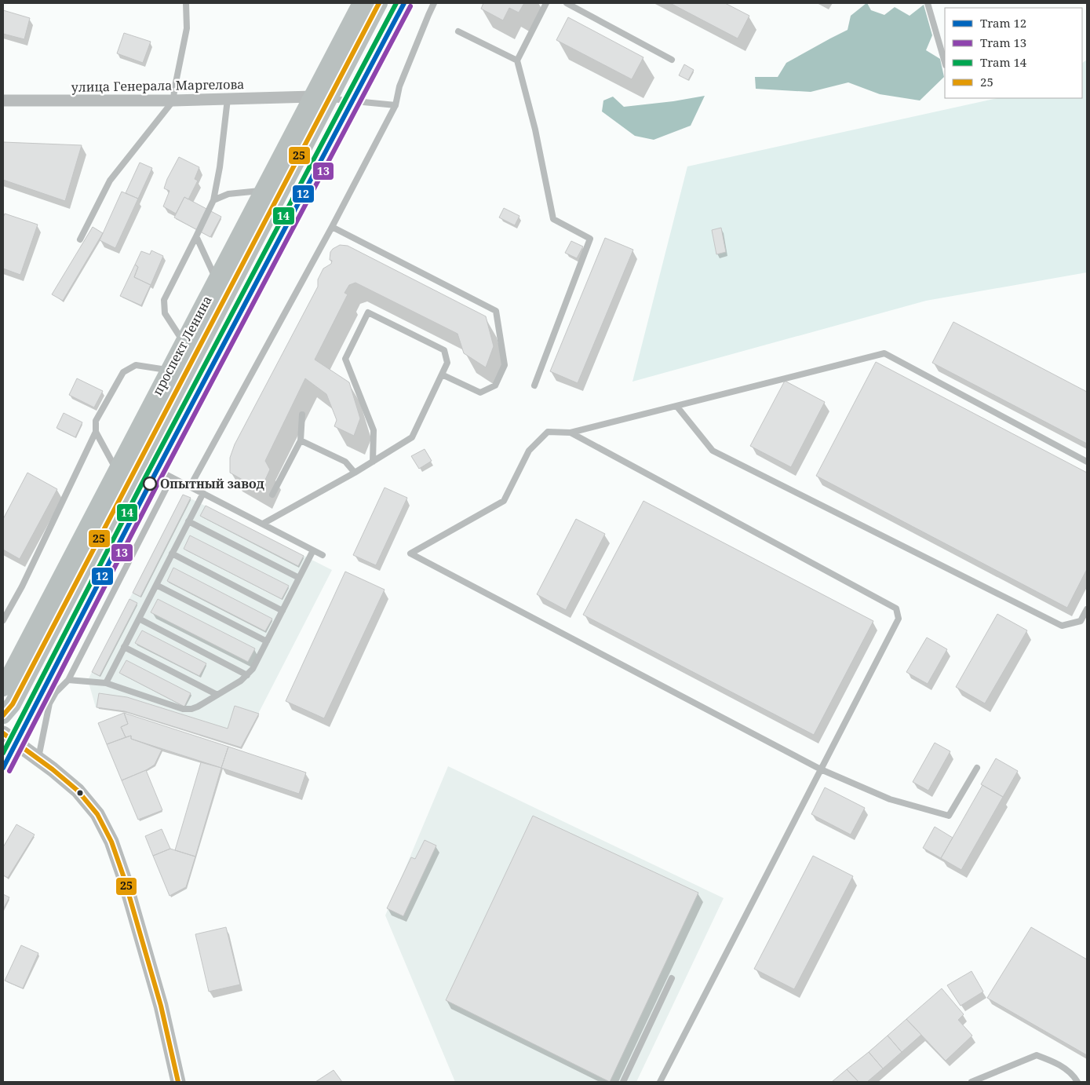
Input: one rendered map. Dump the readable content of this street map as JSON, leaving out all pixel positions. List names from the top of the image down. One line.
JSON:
{"streets":{"main road":["проспект Ленина"],"street":["улица Генерала Маргелова"]},"crossings":[["улица Генерала Маргелова","проспект Ленина"]],"places":["Опытный завод"],"lines":["tram line 12","tram line 14","transit line 25","tram line 13"],"legend":["Tram 12","Tram 13","Tram 14","25"]}
